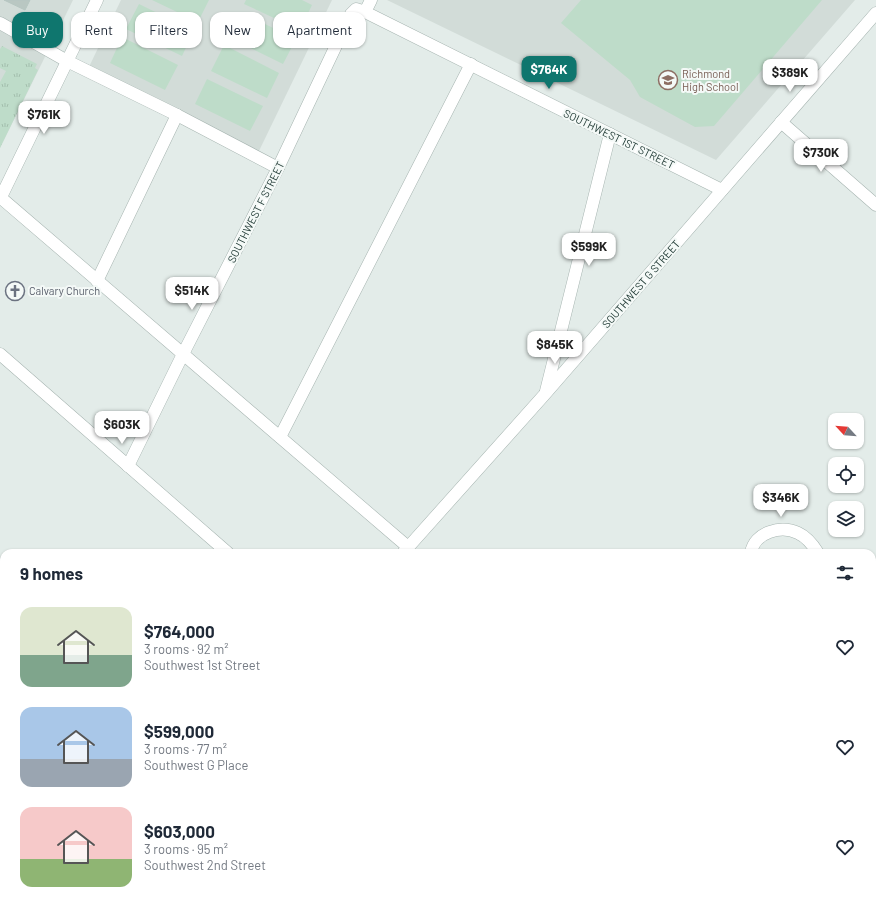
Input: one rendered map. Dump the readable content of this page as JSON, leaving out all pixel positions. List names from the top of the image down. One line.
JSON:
{"streets":{"street":["SOUTHWEST 1ST STREET","SOUTHWEST F STREET","SOUTHWEST G STREET"]},"crossings":[["SOUTHWEST 1ST STREET","SOUTHWEST G STREET"]],"places":{"school or university":["Richmond High School"],"church":["Calvary Church"]},"north":"top left","page":{"chip":["Buy","Rent","Filters","New","Apartment"],"price":["$764K","$389K","$761K","$730K","$599K","$514K","$845K","$603K","$346K"],"heading":"9 homes","list":[{"name":"$764,000","note":"3 rooms · 92 m² · Southwest 1st Street"},{"name":"$599,000","note":"3 rooms · 77 m² · Southwest G Place"},{"name":"$603,000","note":"3 rooms · 95 m² · Southwest 2nd Street"}]}}
